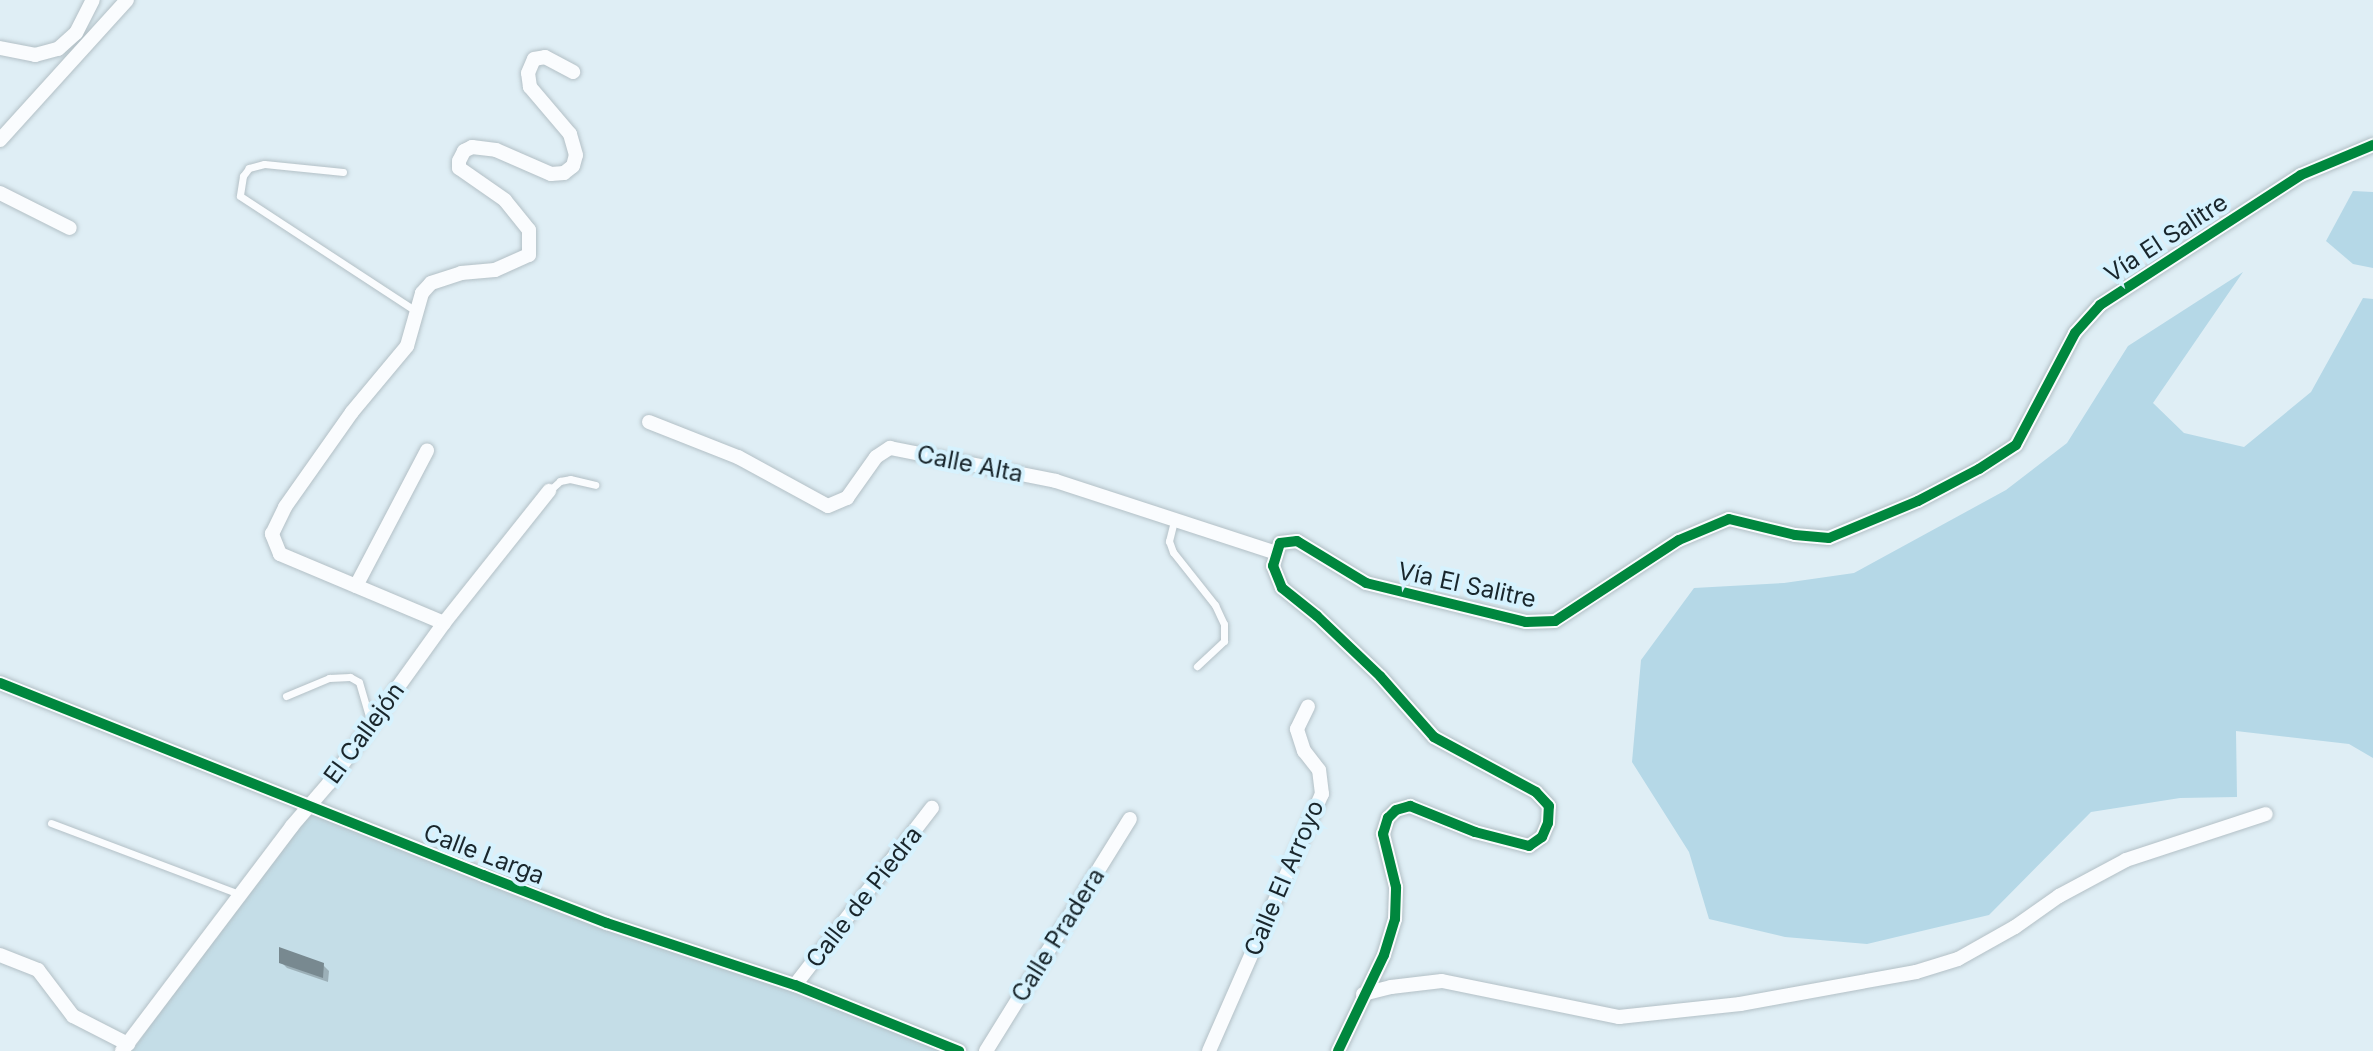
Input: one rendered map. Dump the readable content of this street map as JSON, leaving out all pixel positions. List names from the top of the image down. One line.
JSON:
{"streets":{"street":["Vía El Salitre","Calle Alta","El Callejón","Calle Larga","Calle El Arroyo","Calle de Piedra","Calle Pradera"]},"crossings":[["Vía El Salitre","Calle Alta"],["El Callejón","Calle Larga"],["Calle Larga","Calle de Piedra"]]}
